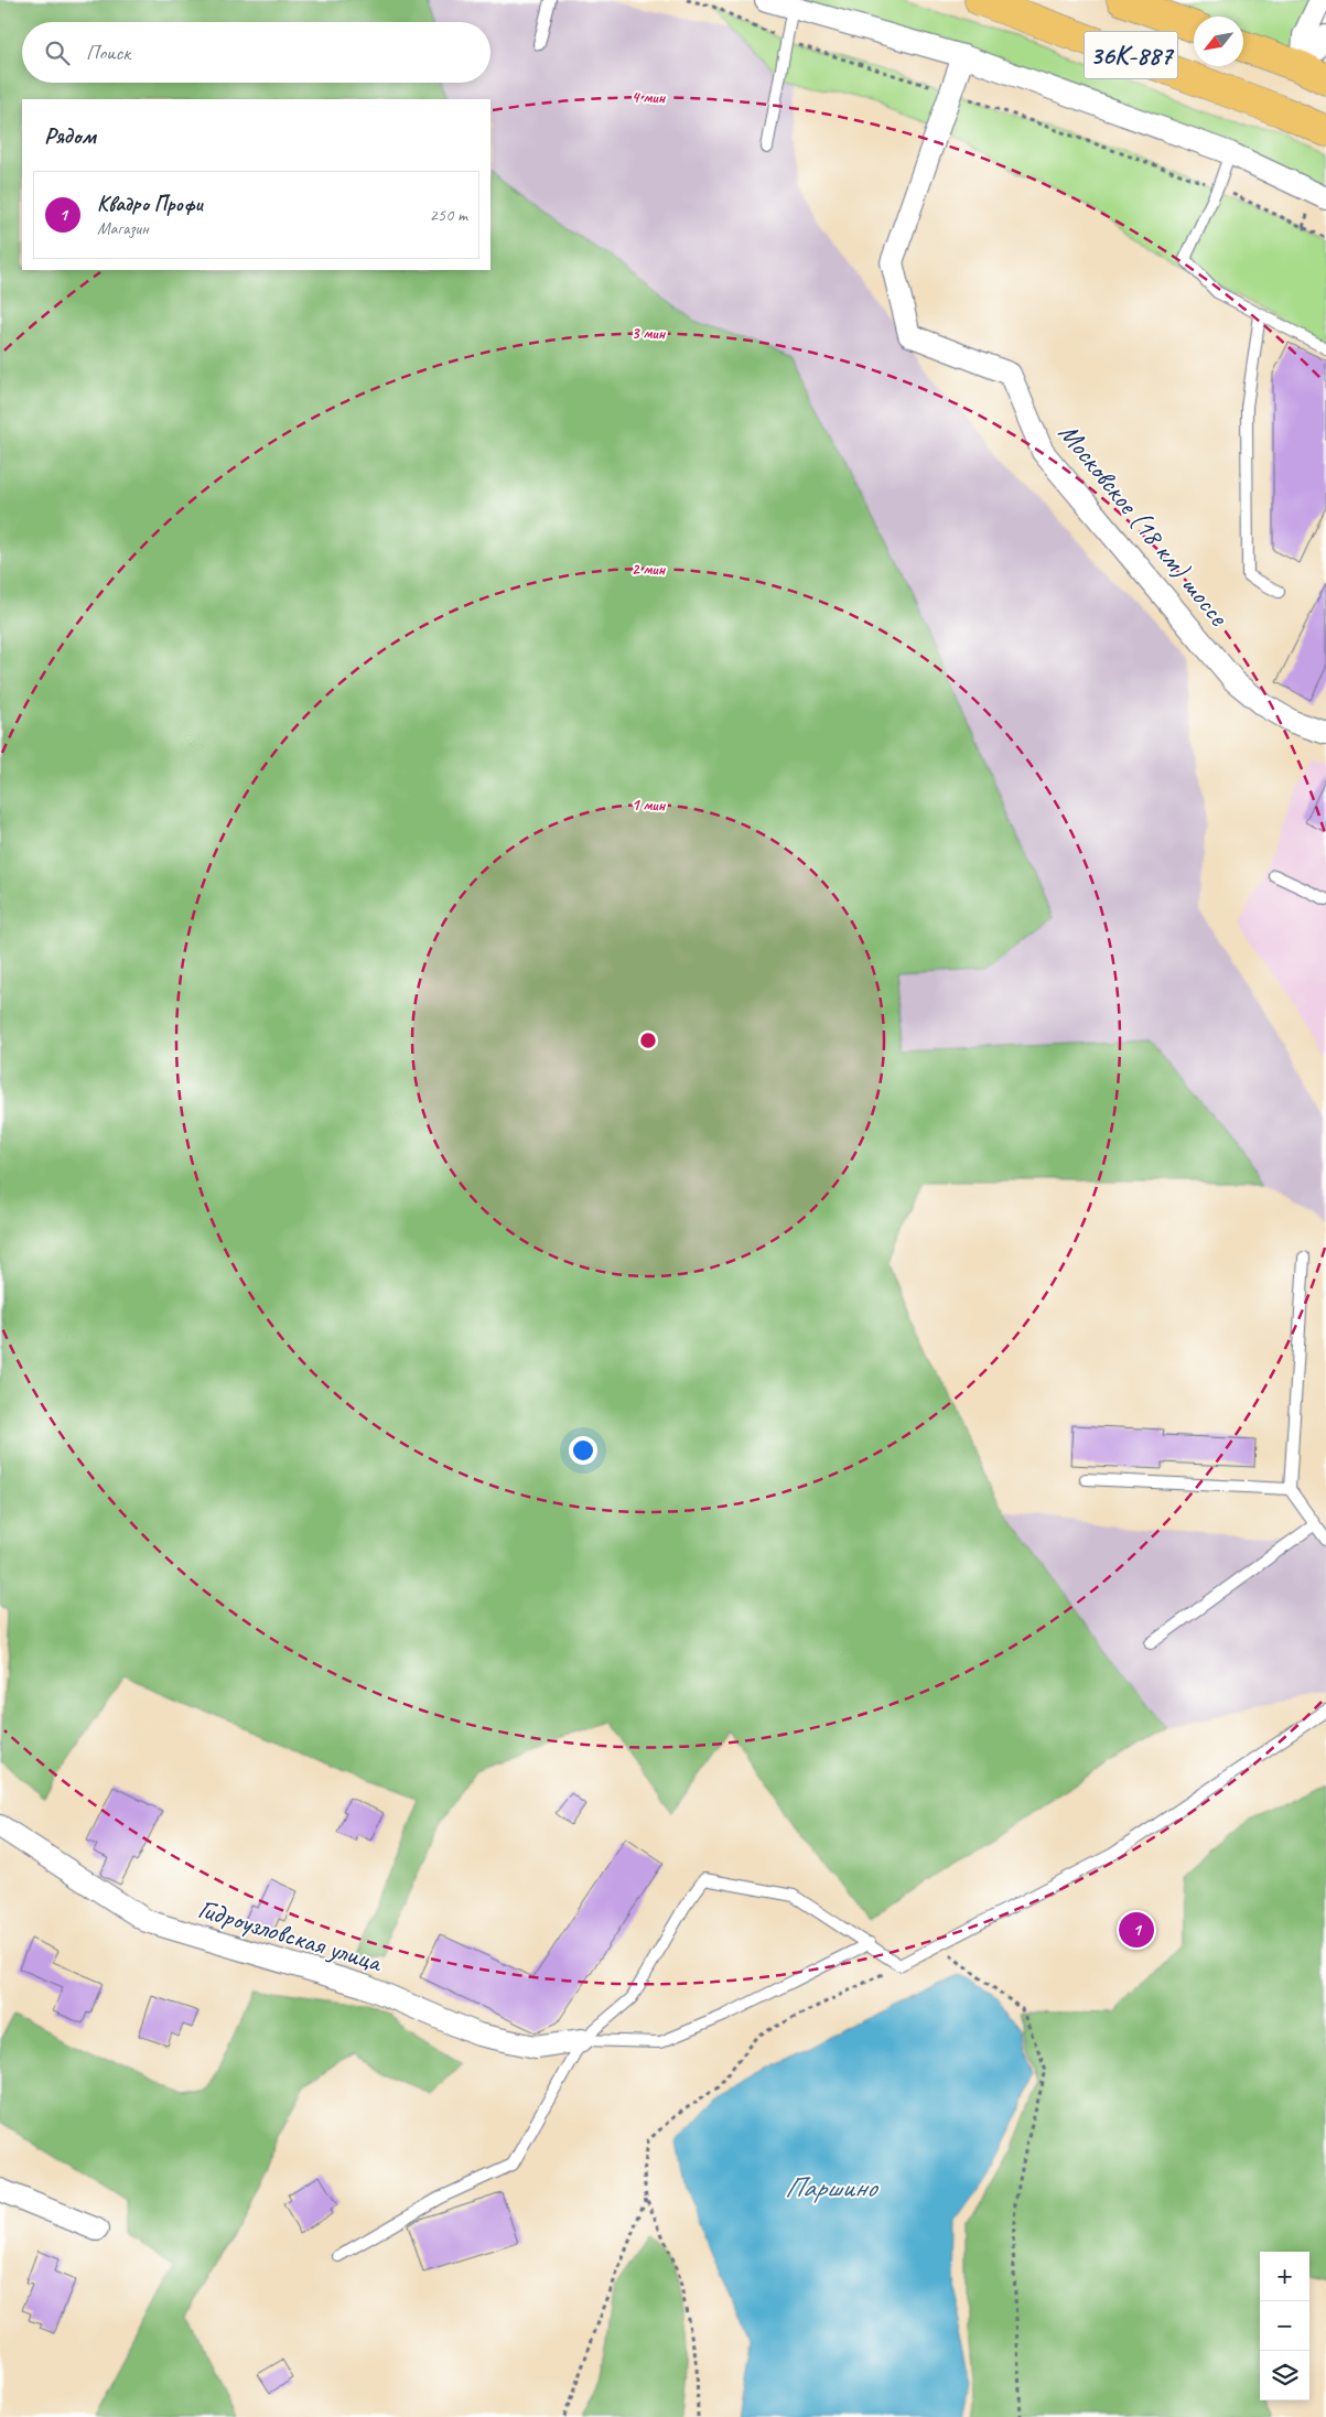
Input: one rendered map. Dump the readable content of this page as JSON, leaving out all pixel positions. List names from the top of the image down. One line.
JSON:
{"streets":{"main road":["36К-887"],"street":["Московское (18 км) шоссе","Гидроузловская улица"]},"water":["Паршино"],"north":"bottom left","page":{"search":"Поиск","heading":"Рядом","list":[{"mark":"1","name":"Квадро Профи","note":"Магазин","value":"250 m"}],"pins":"1","map_buttons":["+","−"]},"rings":["4 мин","3 мин","2 мин","1 мин"]}
